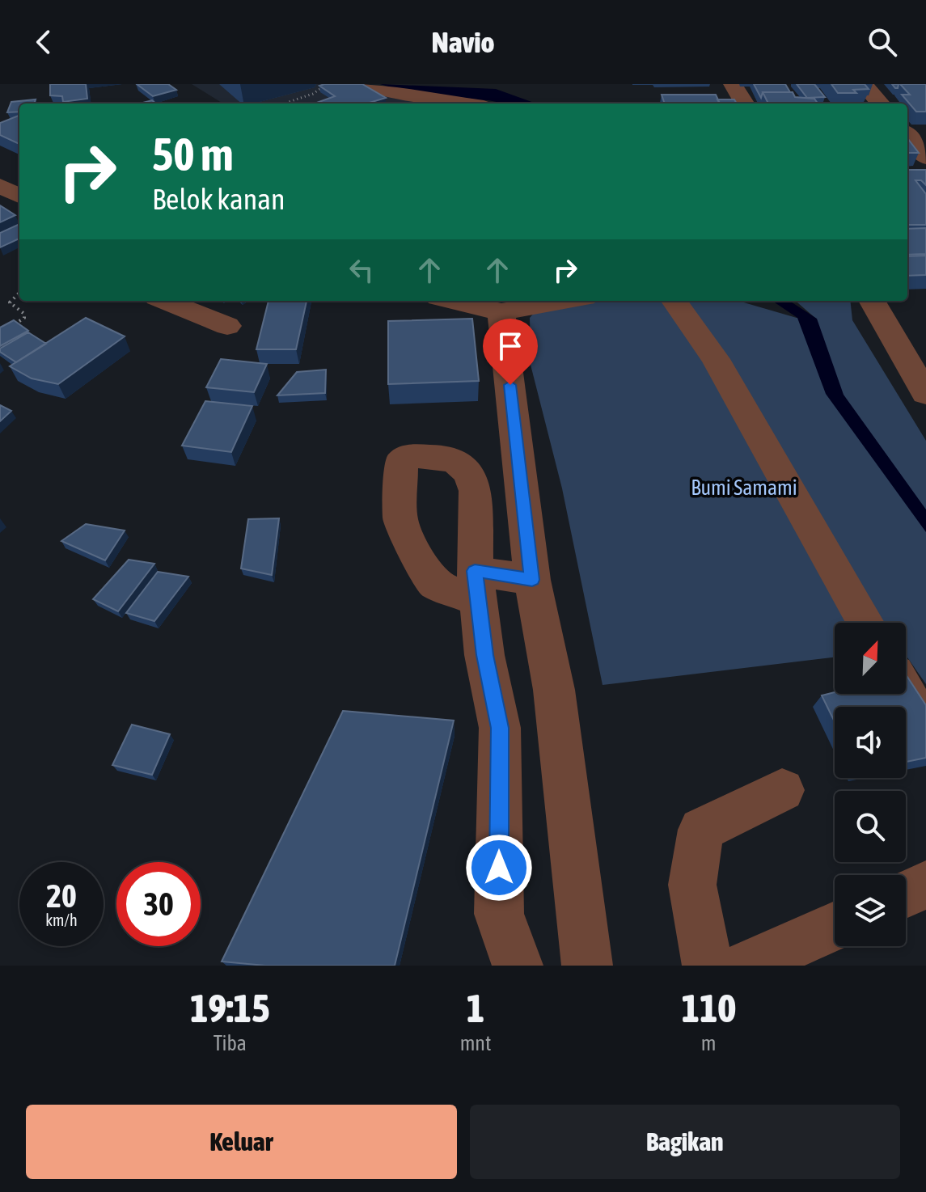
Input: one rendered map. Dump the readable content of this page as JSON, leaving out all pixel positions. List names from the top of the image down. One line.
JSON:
{"parks":["Bumi Samami"],"north":"top right","page":{"header":"Navio","turn":["50 m","Belok kanan"],"speed":"20 km/h","limit":"30","eta":["19:15","Tiba","1","mnt","110","m"],"buttons":["Keluar","Bagikan"]}}
